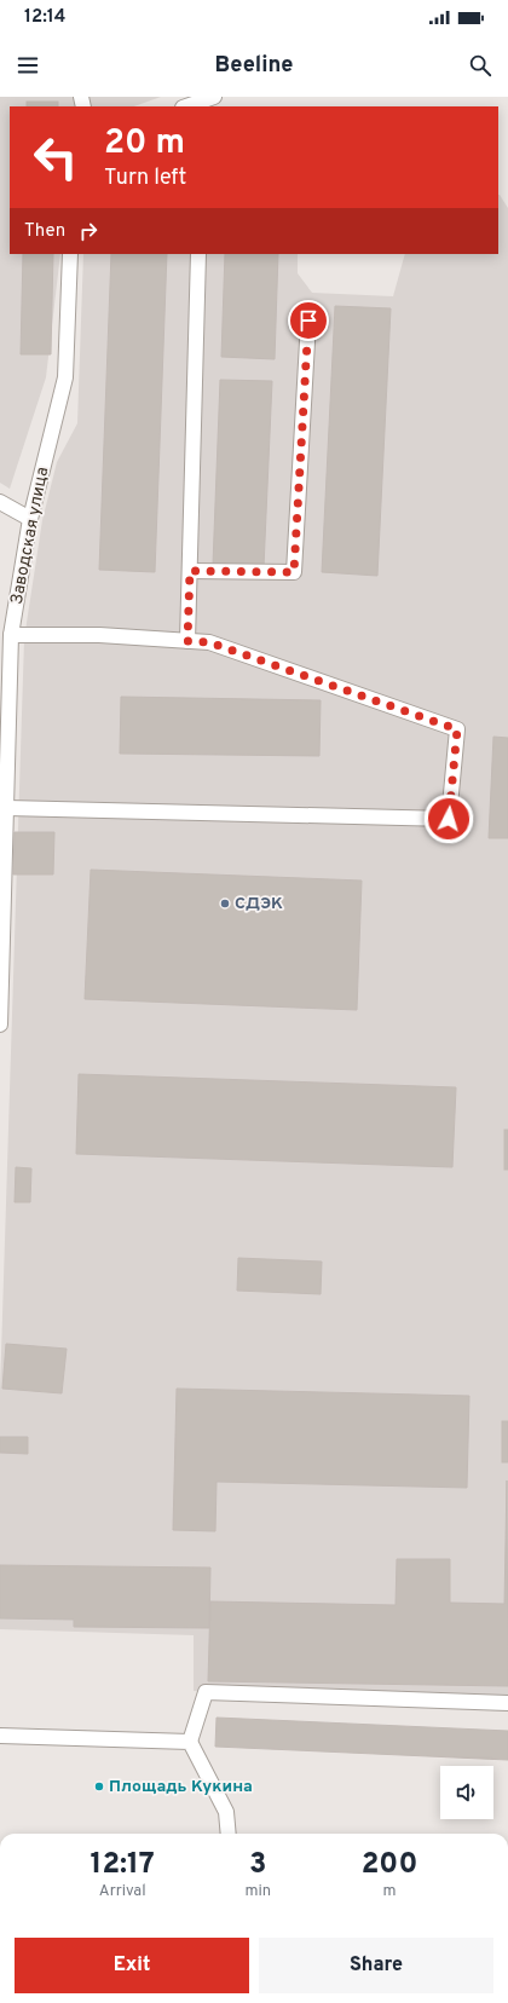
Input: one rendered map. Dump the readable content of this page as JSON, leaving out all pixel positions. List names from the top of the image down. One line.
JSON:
{"streets":{"street":["Заводская улица"]},"places":["СДЭК","Площадь Кукина"],"page":{"status":"12:14","header":"Beeline","turn":["20 m","Turn left"],"then":"Then","eta":["12:17","Arrival","3","min","200","m"],"buttons":["Exit","Share"]}}
